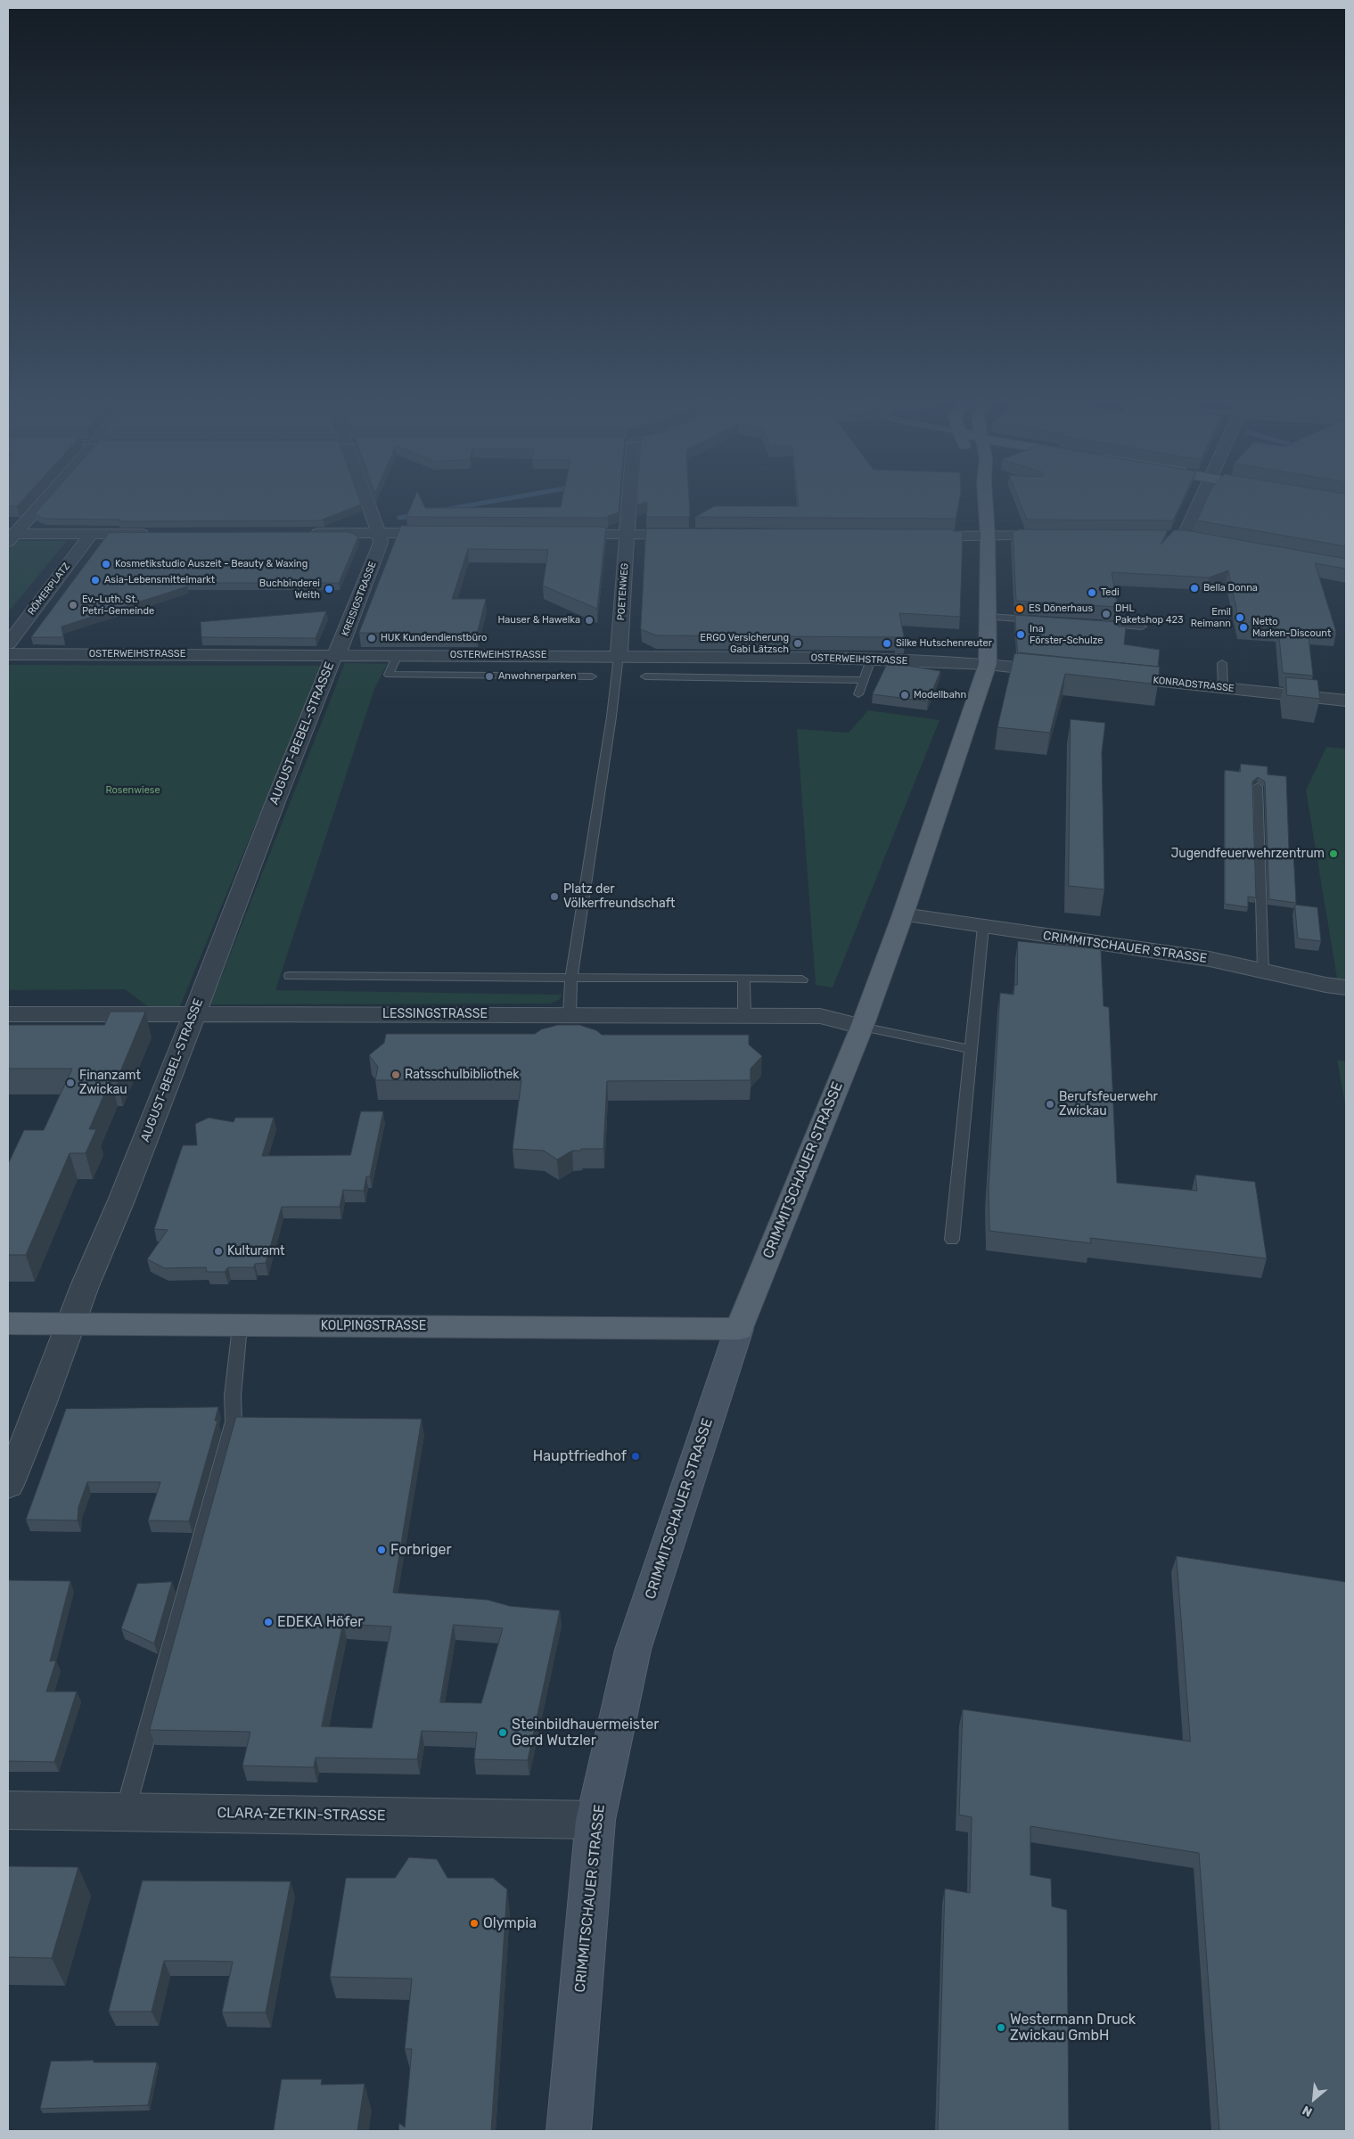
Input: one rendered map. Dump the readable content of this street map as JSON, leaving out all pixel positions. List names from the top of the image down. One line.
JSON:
{"streets":{"main road":["CRIMMITSCHAUER STRASSE","KOLPINGSTRASSE"],"street":["RÖMERPLATZ","POETENWEG","KREISIGSTRASSE","OSTERWEIHSTRASSE","KONRADSTRASSE","AUGUST-BEBEL-STRASSE","LESSINGSTRASSE","CLARA-ZETKIN-STRASSE"]},"crossings":[["POETENWEG","OSTERWEIHSTRASSE"],["KREISIGSTRASSE","OSTERWEIHSTRASSE"],["KREISIGSTRASSE","AUGUST-BEBEL-STRASSE"],["OSTERWEIHSTRASSE","AUGUST-BEBEL-STRASSE"],["OSTERWEIHSTRASSE","CRIMMITSCHAUER STRASSE"],["AUGUST-BEBEL-STRASSE","LESSINGSTRASSE"],["AUGUST-BEBEL-STRASSE","KOLPINGSTRASSE"],["CRIMMITSCHAUER STRASSE","LESSINGSTRASSE"],["CRIMMITSCHAUER STRASSE","KOLPINGSTRASSE"],["CRIMMITSCHAUER STRASSE","CLARA-ZETKIN-STRASSE"]],"parks":["Rosenwiese"],"places":["Kosmetikstudio Auszeit - Beauty & Waxing","Asia-Lebensmittelmarkt","Bella Donna","Buchbinderei Weith","Tedi","Ev.-Luth. St. Petri-Gemeinde","ES Dönerhaus","DHL Paketshop 423","Emil Reimann","Hauser & Hawelka","Netto Marken-Discount","Ina Förster-Schulze","HUK Kundendienstbüro","ERGO Versicherung Gabi Lätzsch","Silke Hutschenreuter","Anwohnerparken","Modellbahn","Jugendfeuerwehrzentrum","Platz der Völkerfreundschaft","Ratsschulbibliothek","Finanzamt Zwickau","Berufsfeuerwehr Zwickau","Kulturamt","Hauptfriedhof","Forbriger","EDEKA Höfer","Steinbildhauermeister Gerd Wutzler","Olympia","Westermann Druck Zwickau GmbH"],"north":"bottom left"}
